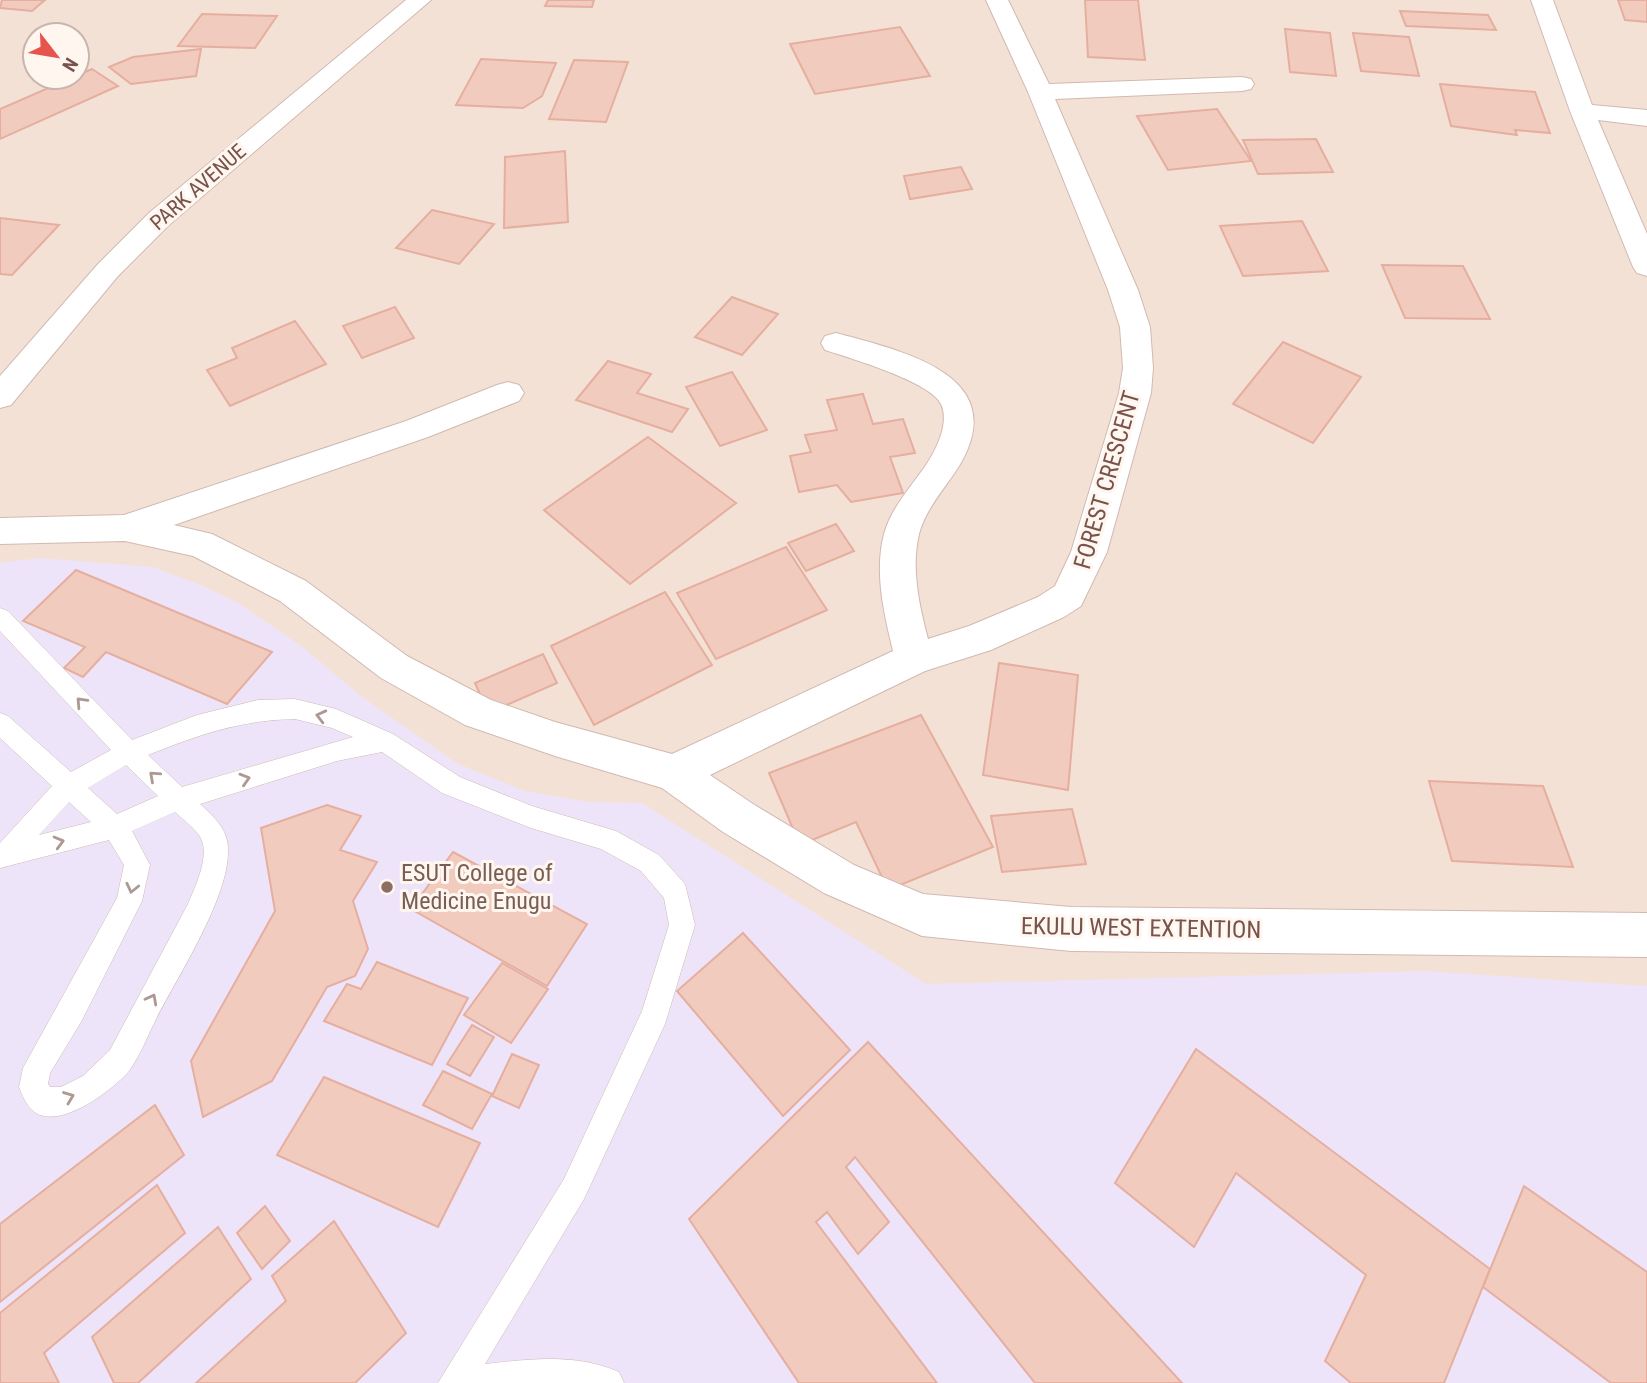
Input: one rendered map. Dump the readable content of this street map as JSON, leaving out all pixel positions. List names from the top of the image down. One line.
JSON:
{"streets":{"street":["PARK AVENUE","FOREST CRESCENT","EKULU WEST EXTENTION"]},"crossings":[["FOREST CRESCENT","EKULU WEST EXTENTION"]],"places":["ESUT College of Medicine Enugu"],"north":"bottom right"}
